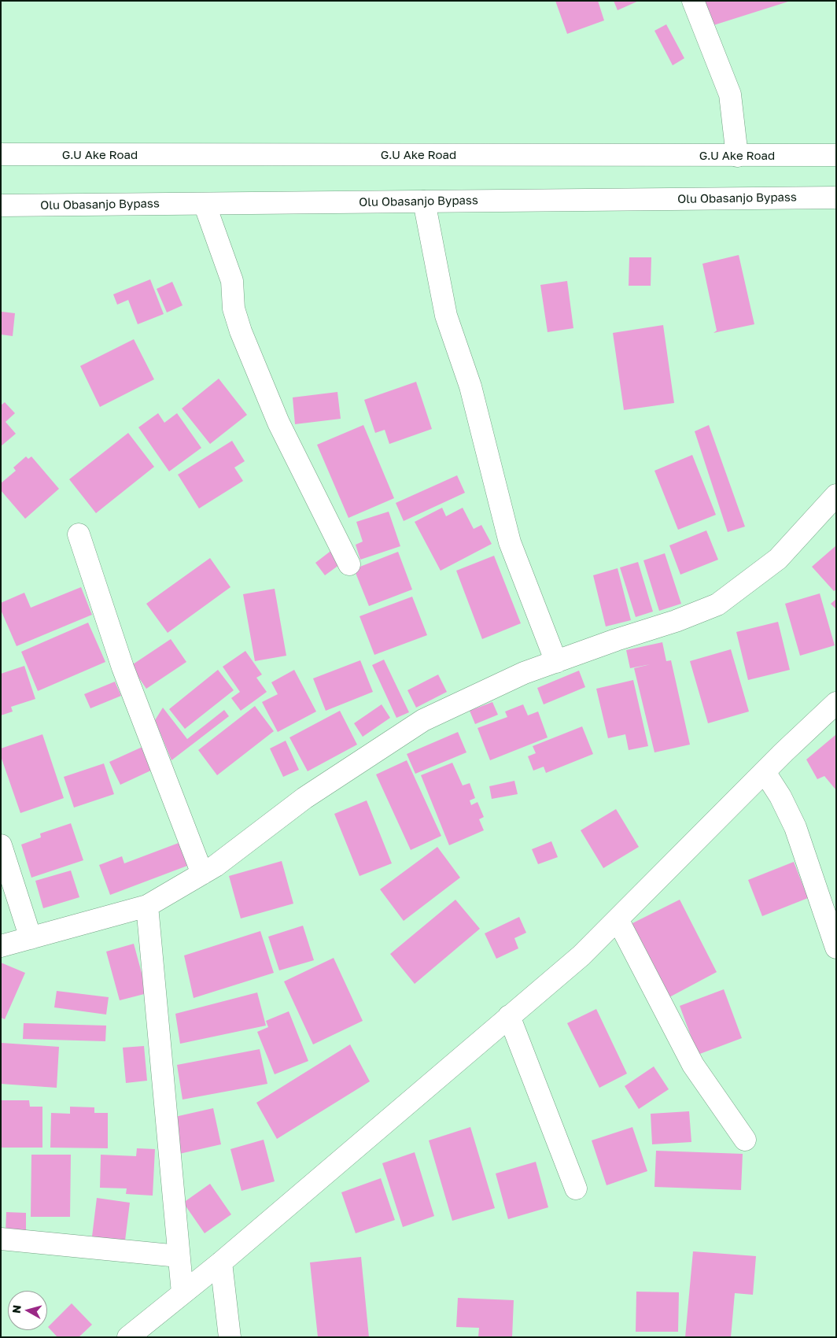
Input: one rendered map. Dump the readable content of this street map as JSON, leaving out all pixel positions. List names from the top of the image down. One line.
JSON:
{"streets":{"street":["G.U Ake Road","Olu Obasanjo Bypass"]},"north":"left"}
